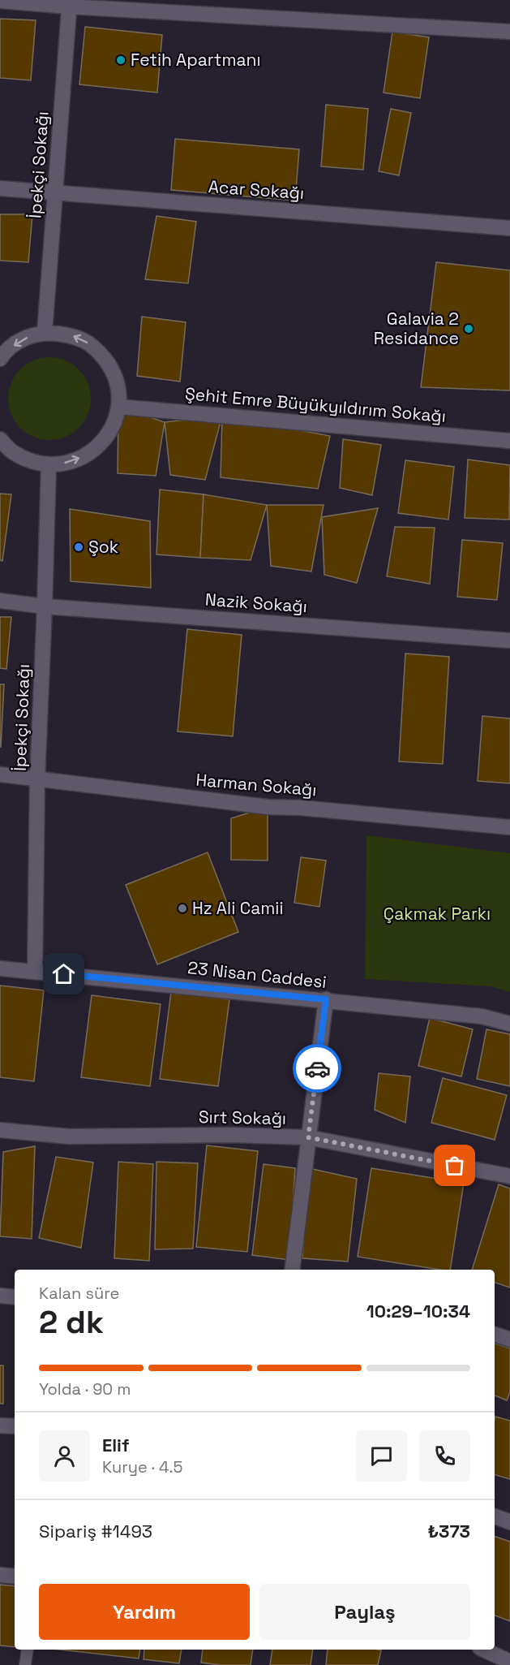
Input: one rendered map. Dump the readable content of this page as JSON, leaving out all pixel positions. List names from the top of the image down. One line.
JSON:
{"streets":{"street":["İpekçi Sokağı","Acar Sokağı","Şehit Emre Büyükyıldırım Sokağı","Nazik Sokağı","Harman Sokağı","23 Nisan Caddesi","Sırt Sokağı"]},"crossings":[["İpekçi Sokağı","Acar Sokağı"],["İpekçi Sokağı","Nazik Sokağı"],["İpekçi Sokağı","Harman Sokağı"],["İpekçi Sokağı","23 Nisan Caddesi"]],"parks":["Çakmak Parkı"],"places":["Fetih Apartmanı","Galavia 2 Residance","Şok","Hz Ali Camii"],"page":{"heading":["2 dk","Kalan süre","10:29–10:34"],"panel":["Elif","Kurye · 4.5","Sipariş #1493","₺373"],"bar":"Yolda · 90 m","buttons":["Yardım","Paylaş"]}}
